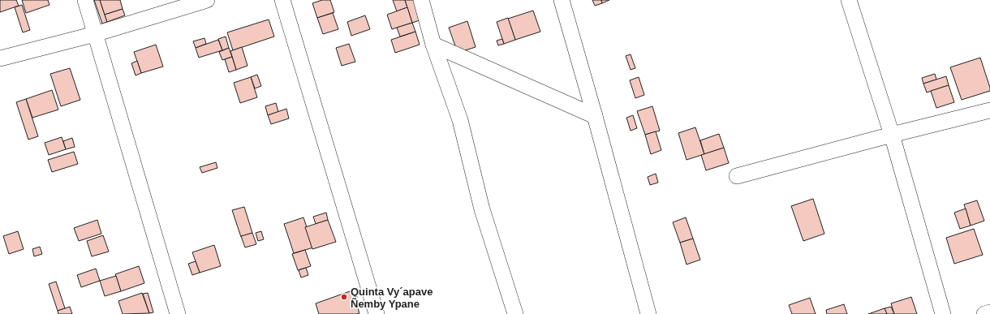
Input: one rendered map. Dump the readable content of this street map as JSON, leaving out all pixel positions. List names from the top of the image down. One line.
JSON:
{"places":["Quinta Vy´apave Ñemby Ypane"]}
